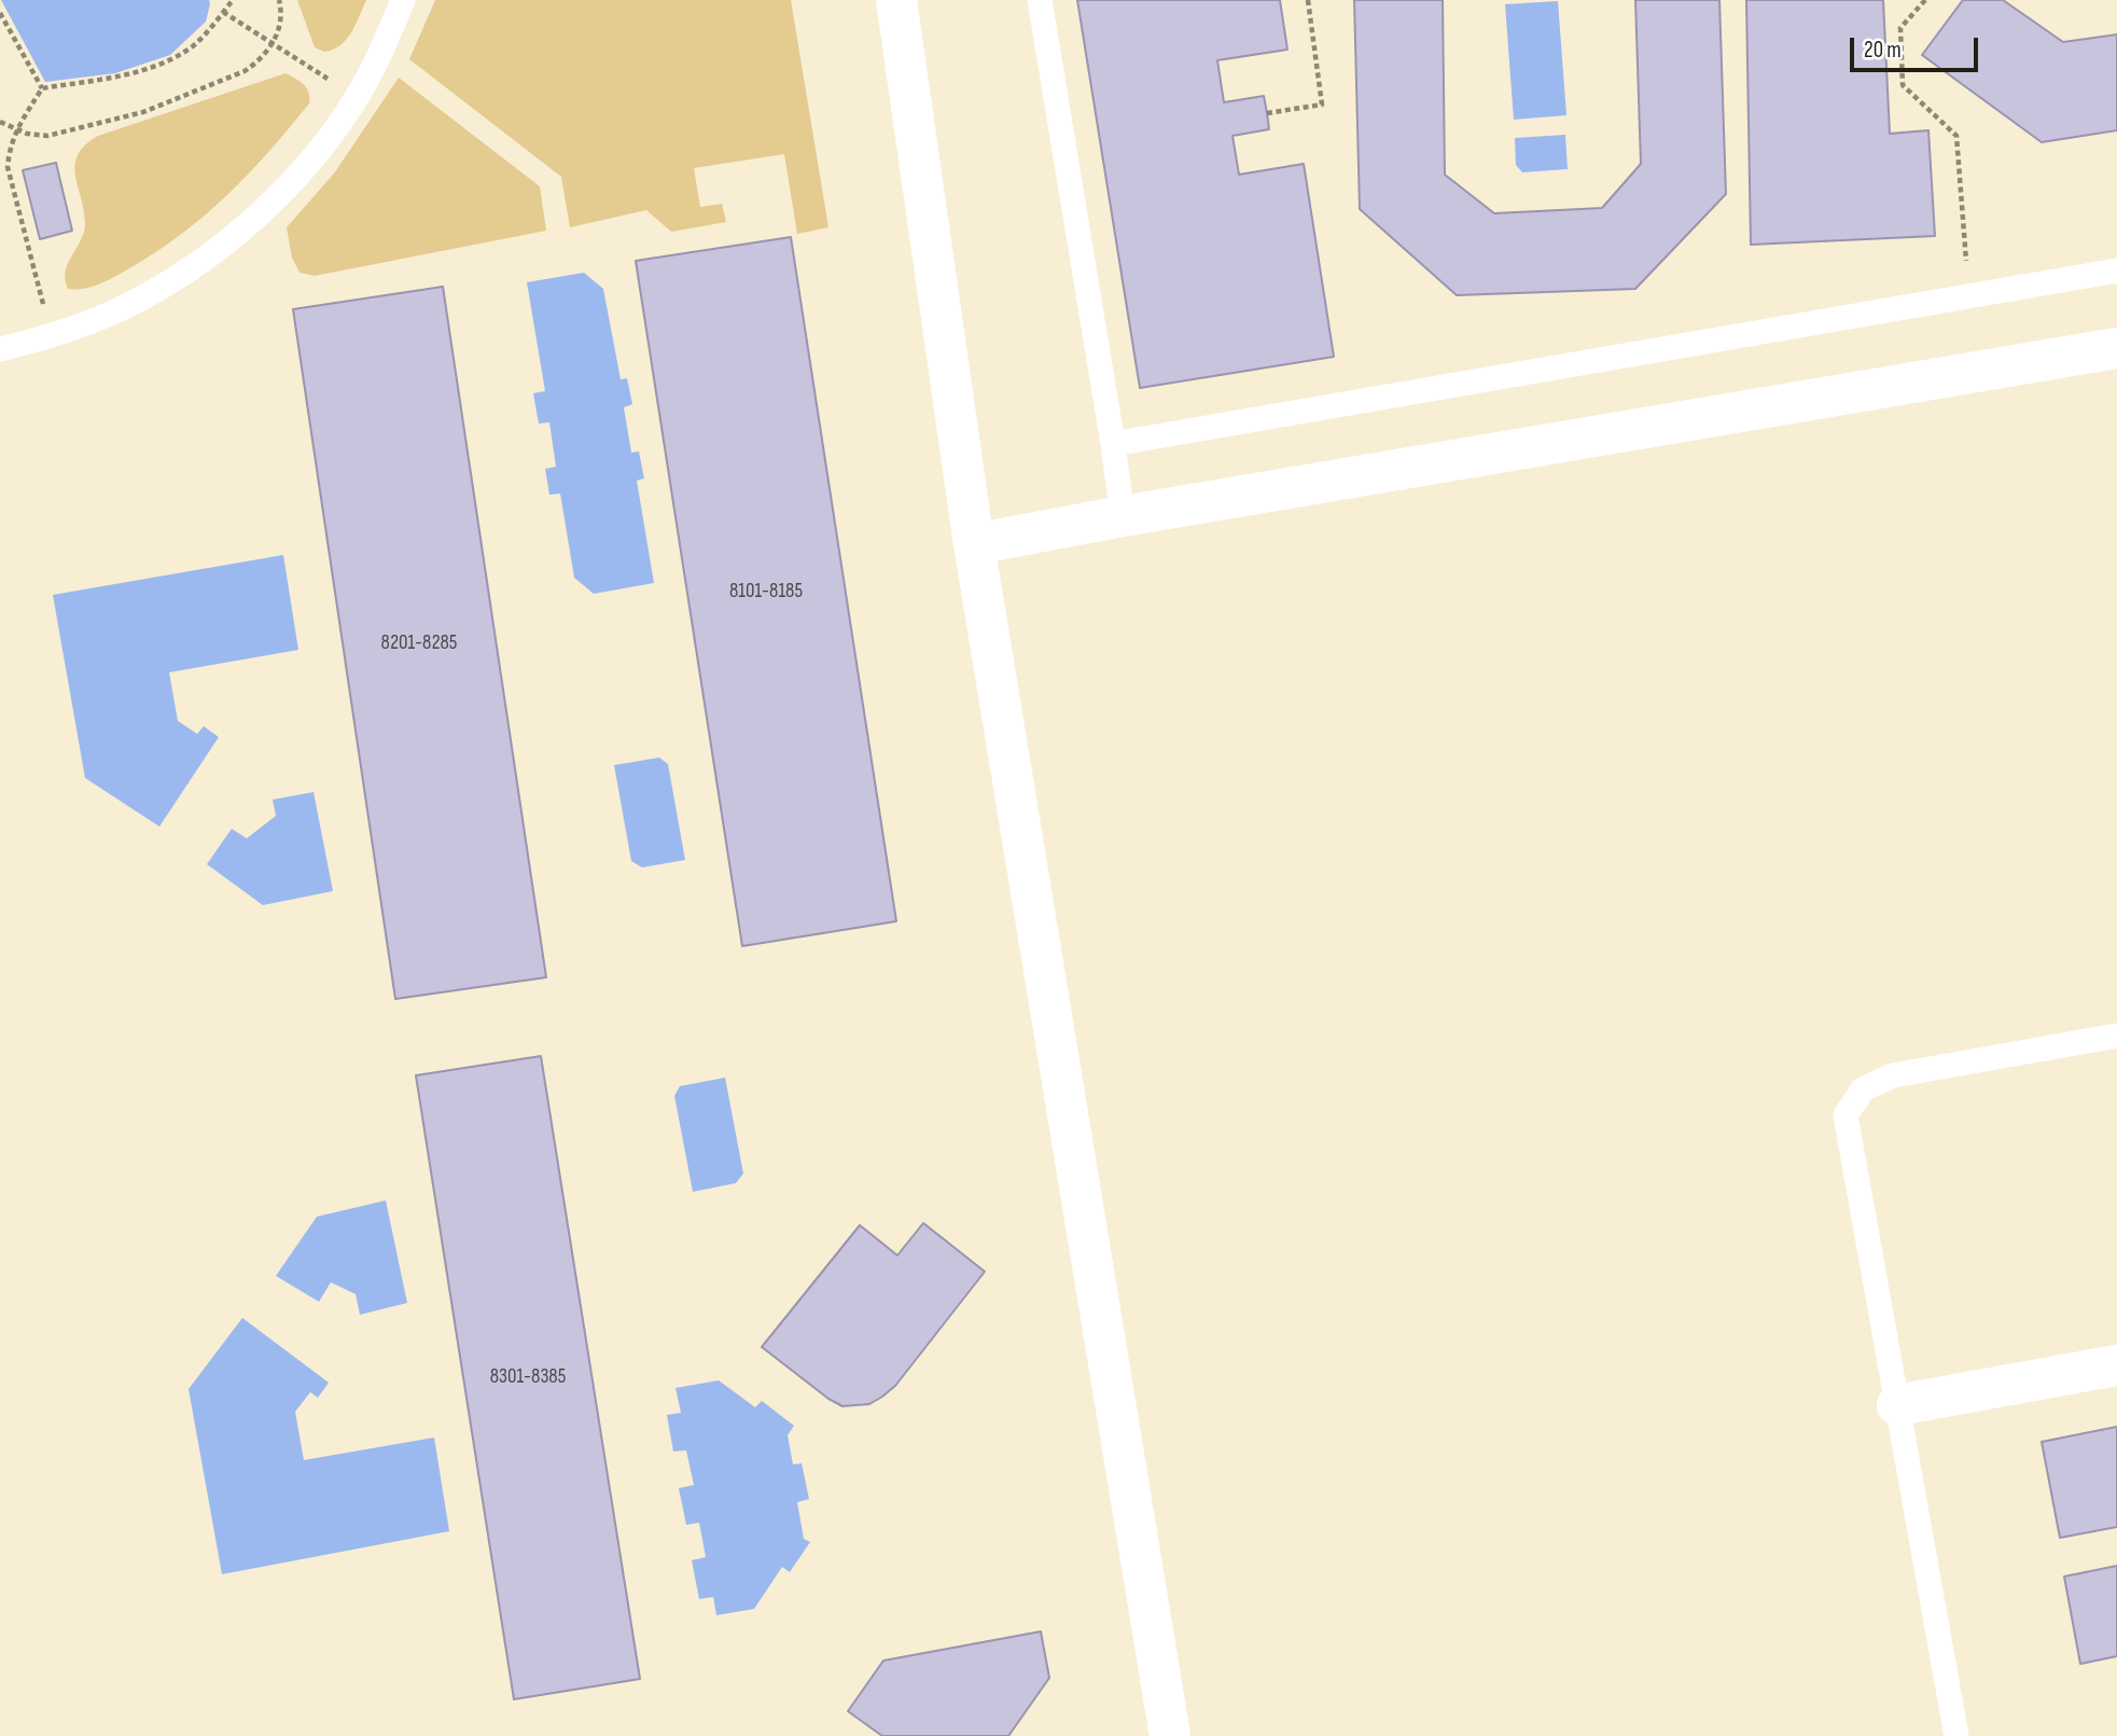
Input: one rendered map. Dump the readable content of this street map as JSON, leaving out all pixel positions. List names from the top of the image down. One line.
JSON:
{"house_numbers":["8101-8185","8201-8285","8301-8385"],"scale_bar":"20 m"}
